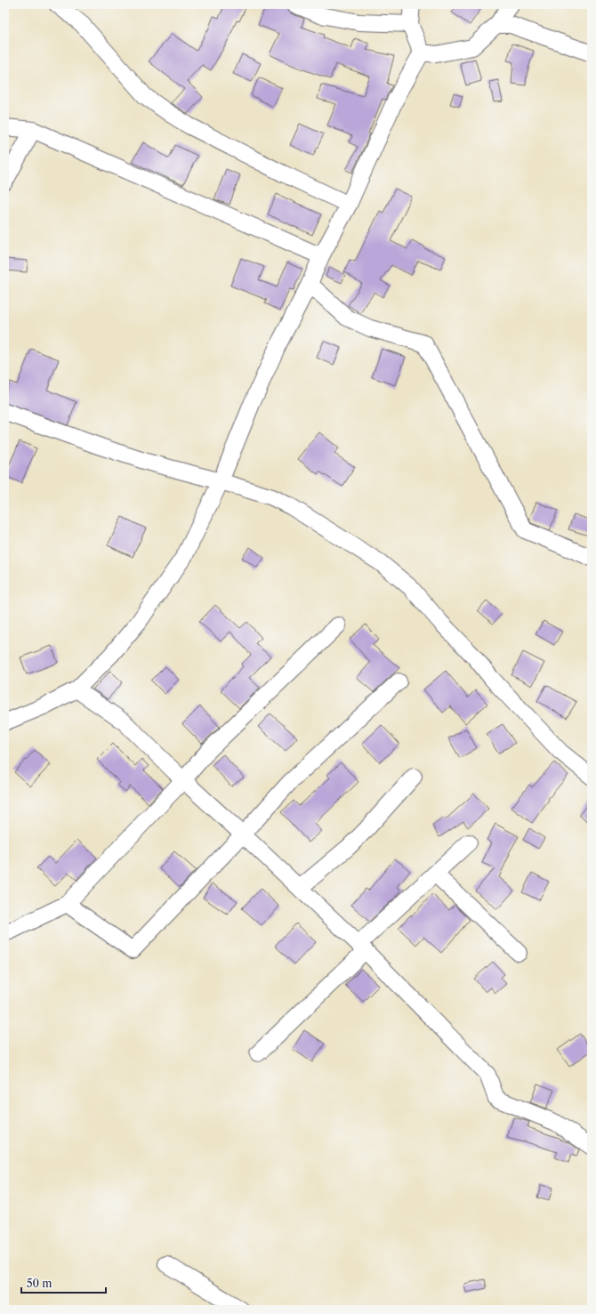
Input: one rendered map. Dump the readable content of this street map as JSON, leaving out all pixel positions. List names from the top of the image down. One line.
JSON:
{"scale_bar":"50 m"}
